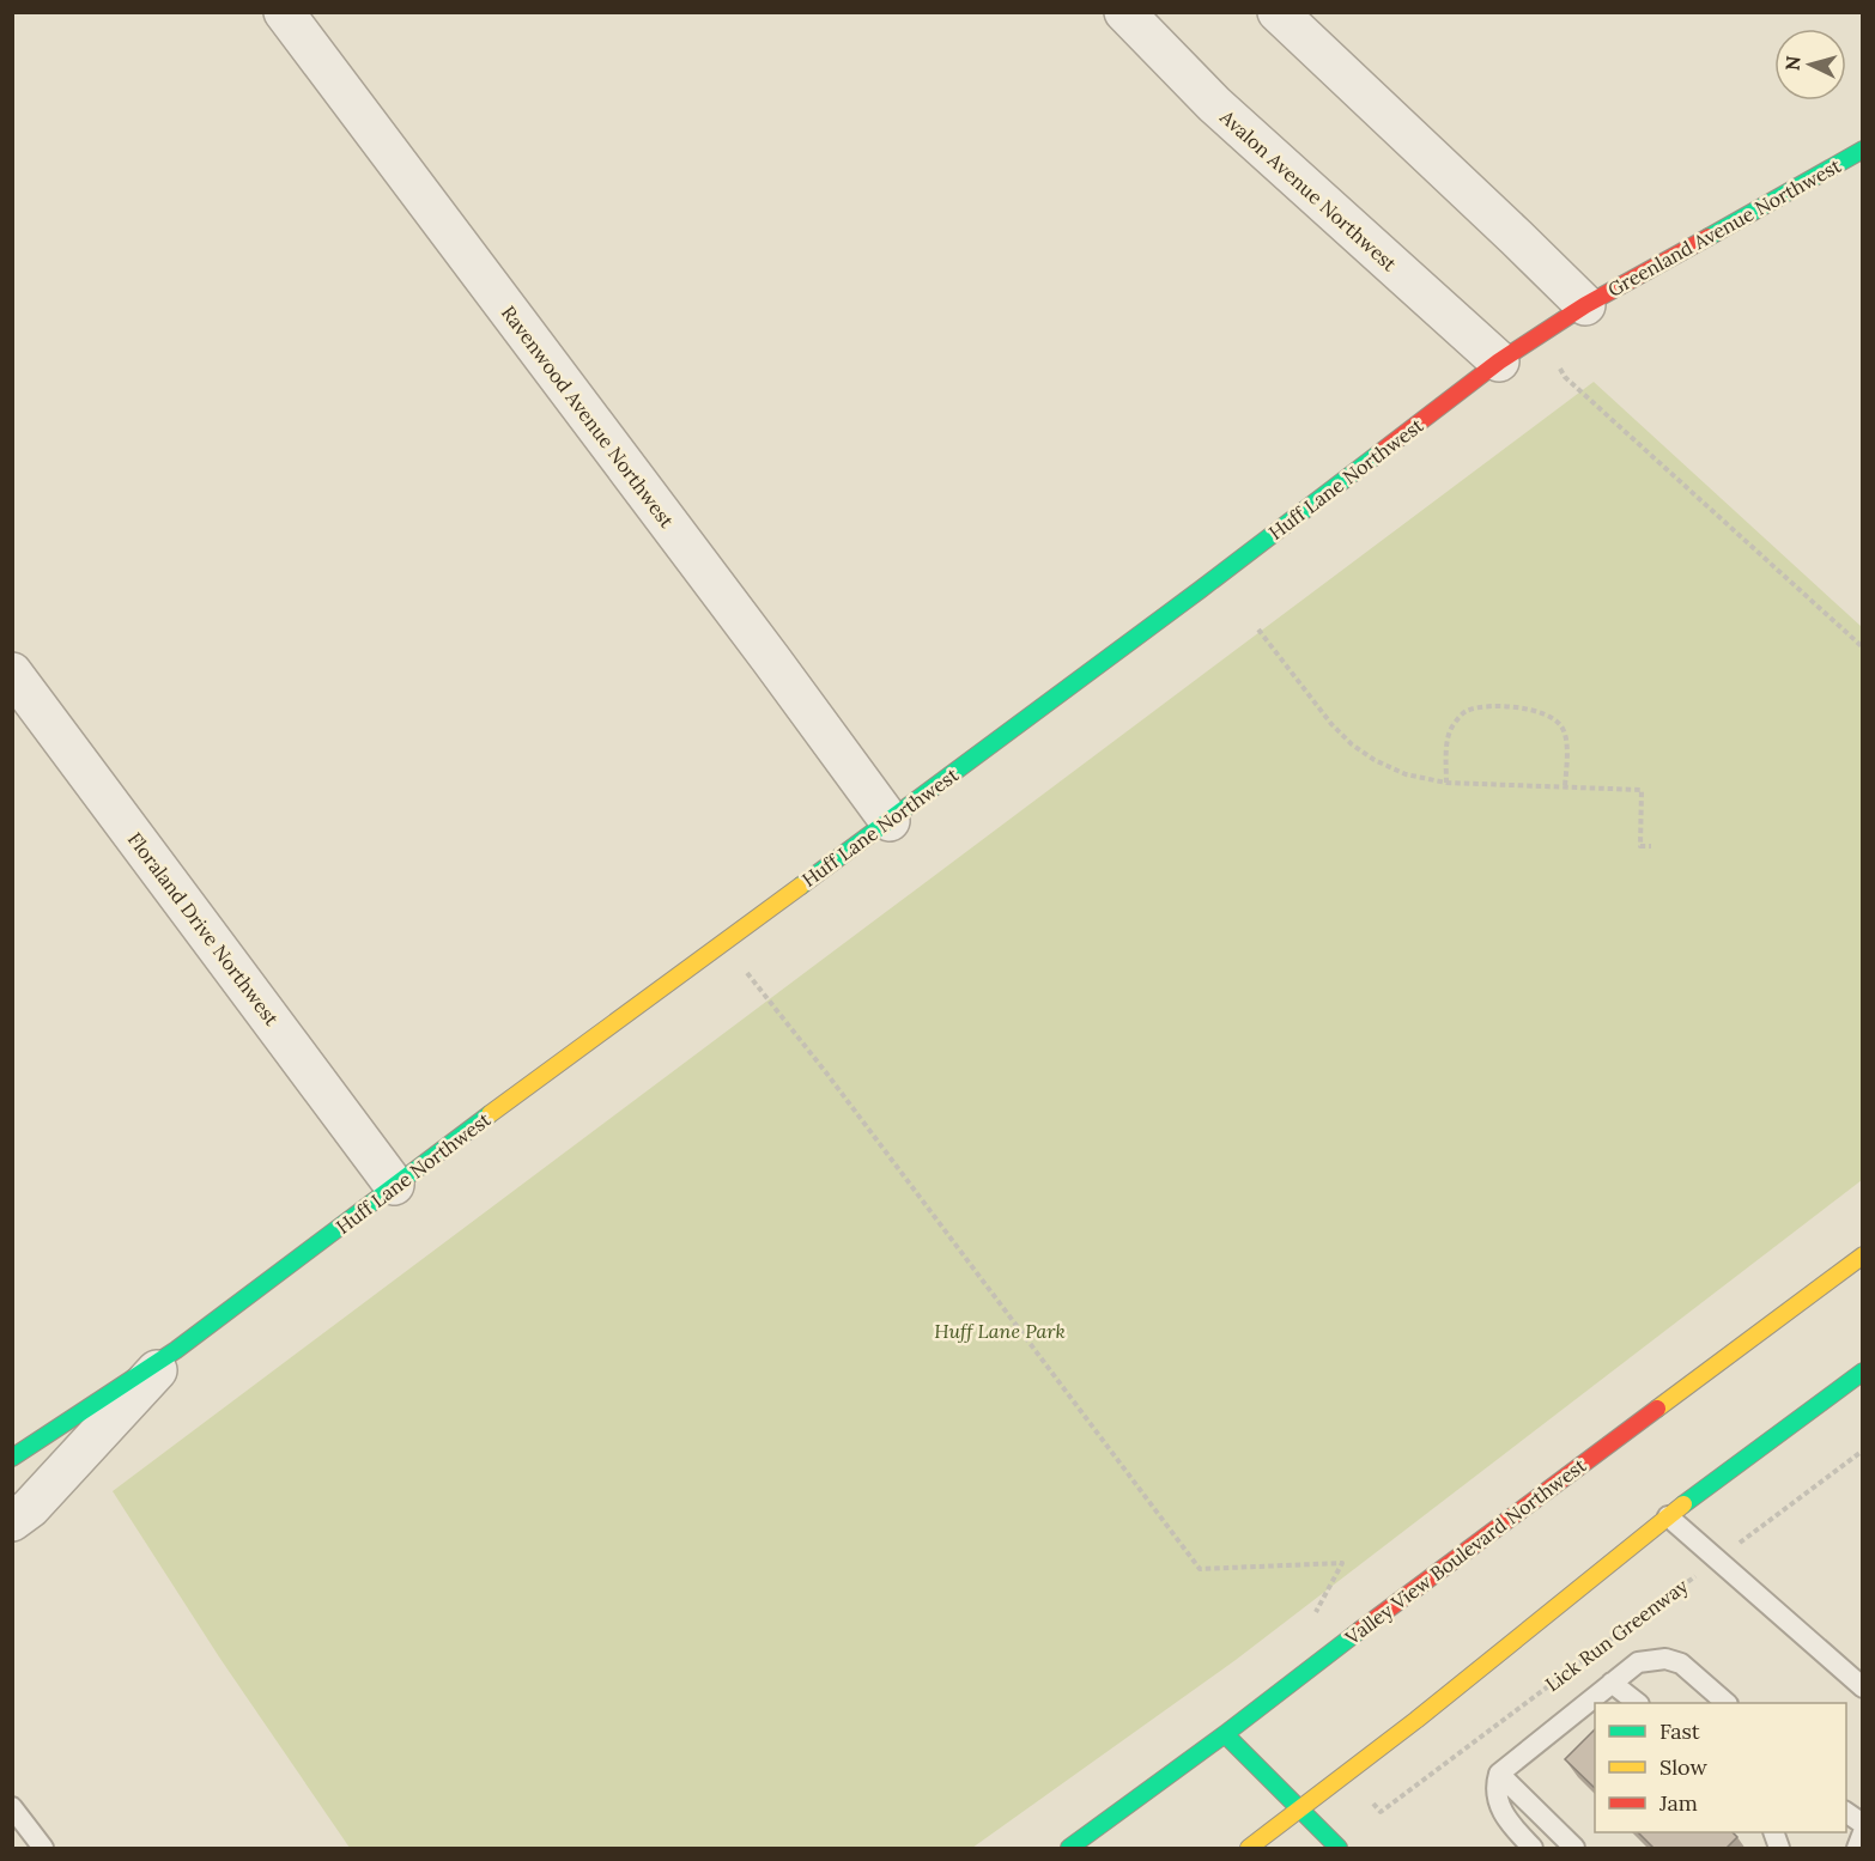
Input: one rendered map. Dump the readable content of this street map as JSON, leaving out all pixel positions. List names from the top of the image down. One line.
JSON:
{"streets":{"street":["Avalon Avenue Northwest","Greenland Avenue Northwest","Ravenwood Avenue Northwest","Huff Lane Northwest","Floraland Drive Northwest","Valley View Boulevard Northwest"],"path":["Lick Run Greenway"]},"crossings":[["Avalon Avenue Northwest","Huff Lane Northwest"],["Greenland Avenue Northwest","Huff Lane Northwest"],["Ravenwood Avenue Northwest","Huff Lane Northwest"],["Huff Lane Northwest","Floraland Drive Northwest"]],"parks":["Huff Lane Park"],"legend":["Fast","Slow","Jam"],"north":"left"}
